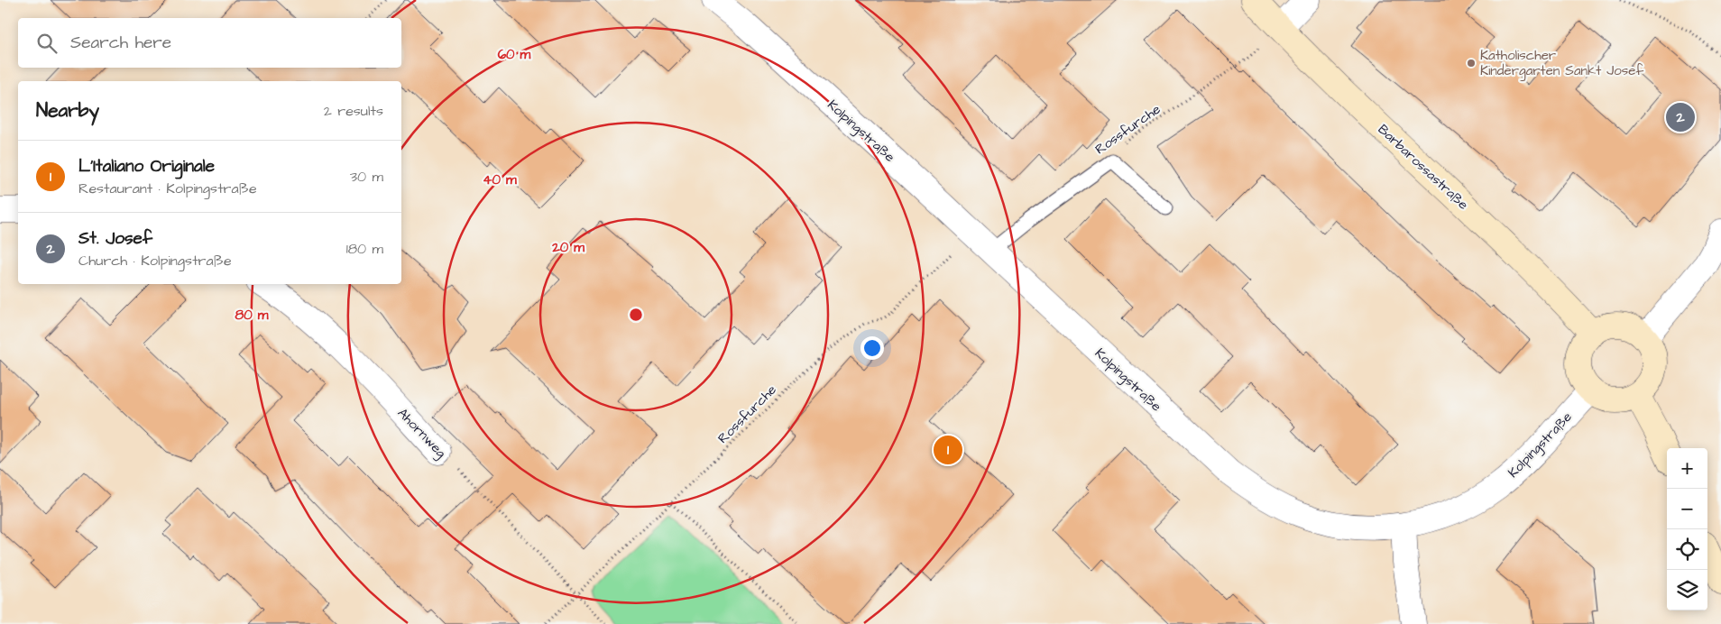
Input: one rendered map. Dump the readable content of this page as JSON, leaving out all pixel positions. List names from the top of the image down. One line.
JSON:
{"streets":{"street":["Kolpingstraße","Barbarossastraße","Ahornweg"],"path":["Rossfurche"]},"crossings":[["Rossfurche","Kolpingstraße"],["Rossfurche","Barbarossastraße"],["Rossfurche","Ahornweg"],["Kolpingstraße","Barbarossastraße"]],"places":["Katholischer Kindergarten Sankt Josef"],"page":{"search":"Search here","heading":["Nearby","2 results"],"pins":["2","1"],"list":[{"mark":"1","name":"L'Italiano Originale","note":"Restaurant · Kolpingstraße","value":"30 m"},{"mark":"2","name":"St. Josef","note":"Church · Kolpingstraße","value":"180 m"}],"map_buttons":["+","−"]},"rings":["60 m","40 m","20 m","80 m"]}
